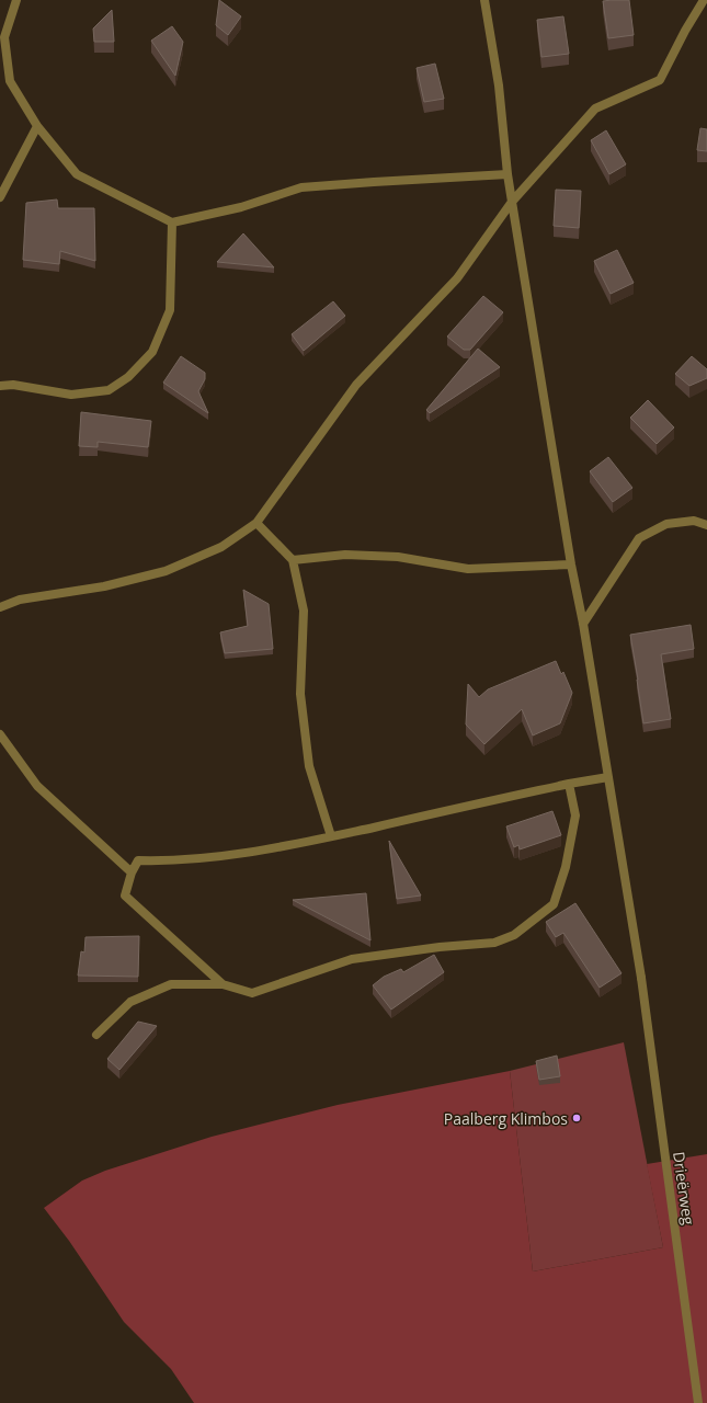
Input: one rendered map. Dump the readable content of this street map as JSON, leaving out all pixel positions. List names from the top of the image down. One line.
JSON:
{"streets":{"street":["Drieërweg"]},"places":["Paalberg Klimbos"]}
